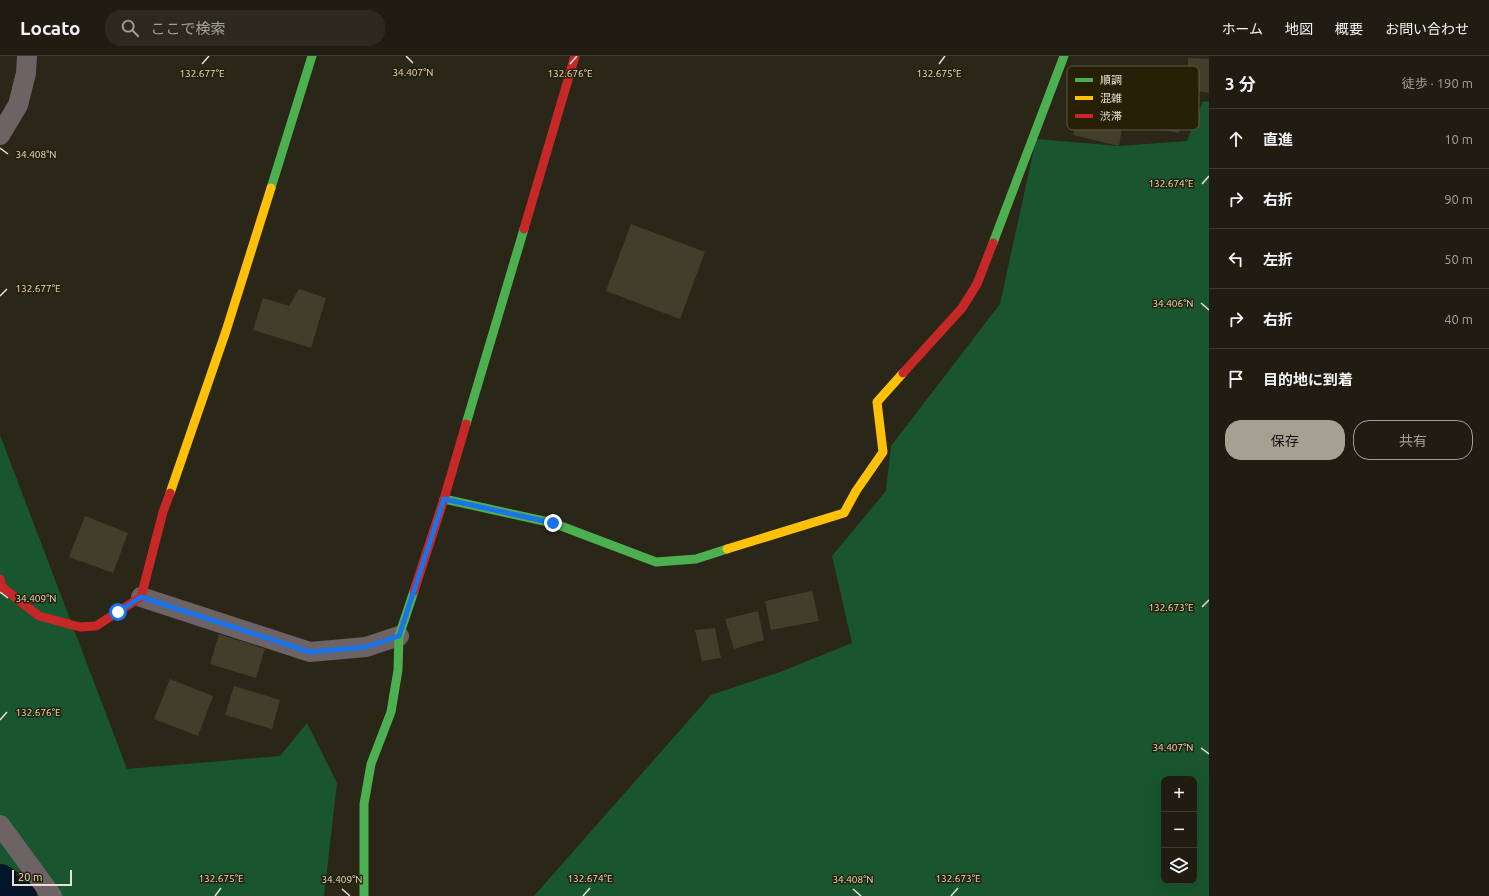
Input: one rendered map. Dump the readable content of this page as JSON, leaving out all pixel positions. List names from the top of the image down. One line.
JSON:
{"legend":["順調","混雑","渋滞"],"scale_bar":"20 m","page":{"header":"Locato","search":"ここで検索","nav":["ホーム","地図","概要","お問い合わせ"],"heading":["3 分","徒歩 · 190 m"],"list":[["直進","10 m"],["右折","90 m"],["左折","50 m"],["右折","40 m"],"目的地に到着"],"buttons":["保存","共有"],"map_buttons":["+","−"],"scale":"20 m"},"coordinates":["34.407°N","132.675°E","132.677°E","132.676°E","34.408°N","132.674°E","34.406°N","34.409°N","132.673°E"]}
